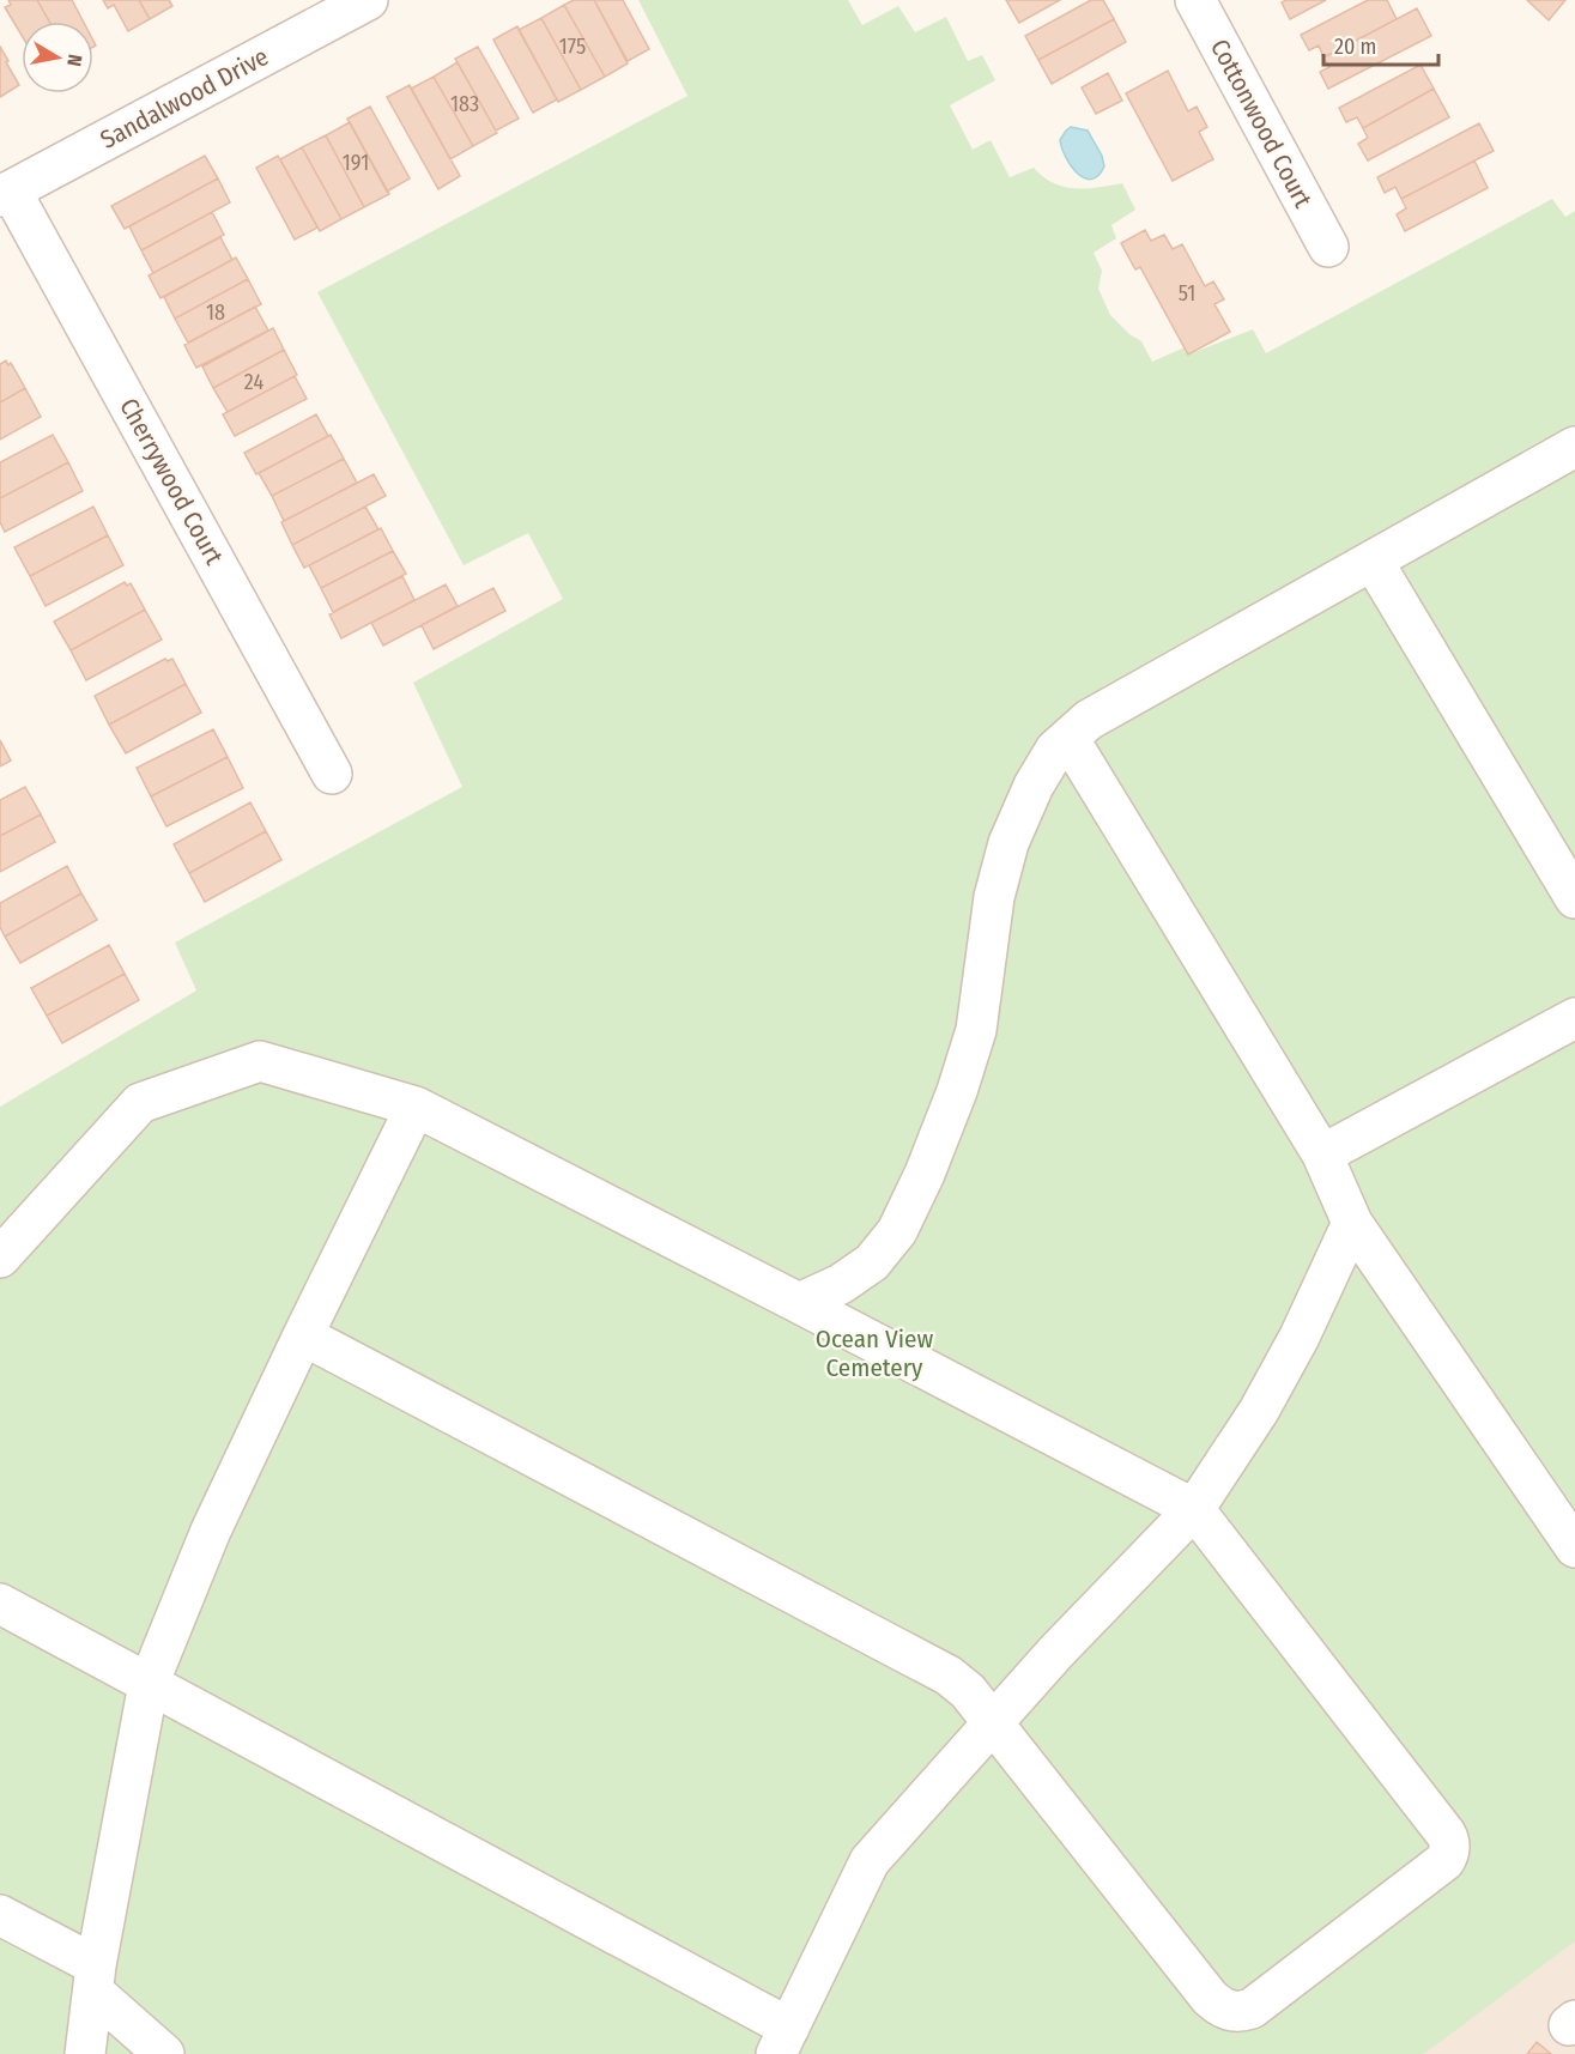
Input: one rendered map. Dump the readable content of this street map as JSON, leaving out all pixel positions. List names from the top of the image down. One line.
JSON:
{"streets":{"street":["Sandalwood Drive","Cottonwood Court","Cherrywood Court"]},"crossings":[["Sandalwood Drive","Cherrywood Court"]],"parks":["Ocean View Cemetery"],"house_numbers":["175","183","191","51","18","24"],"scale_bar":"20 m","north":"right"}
